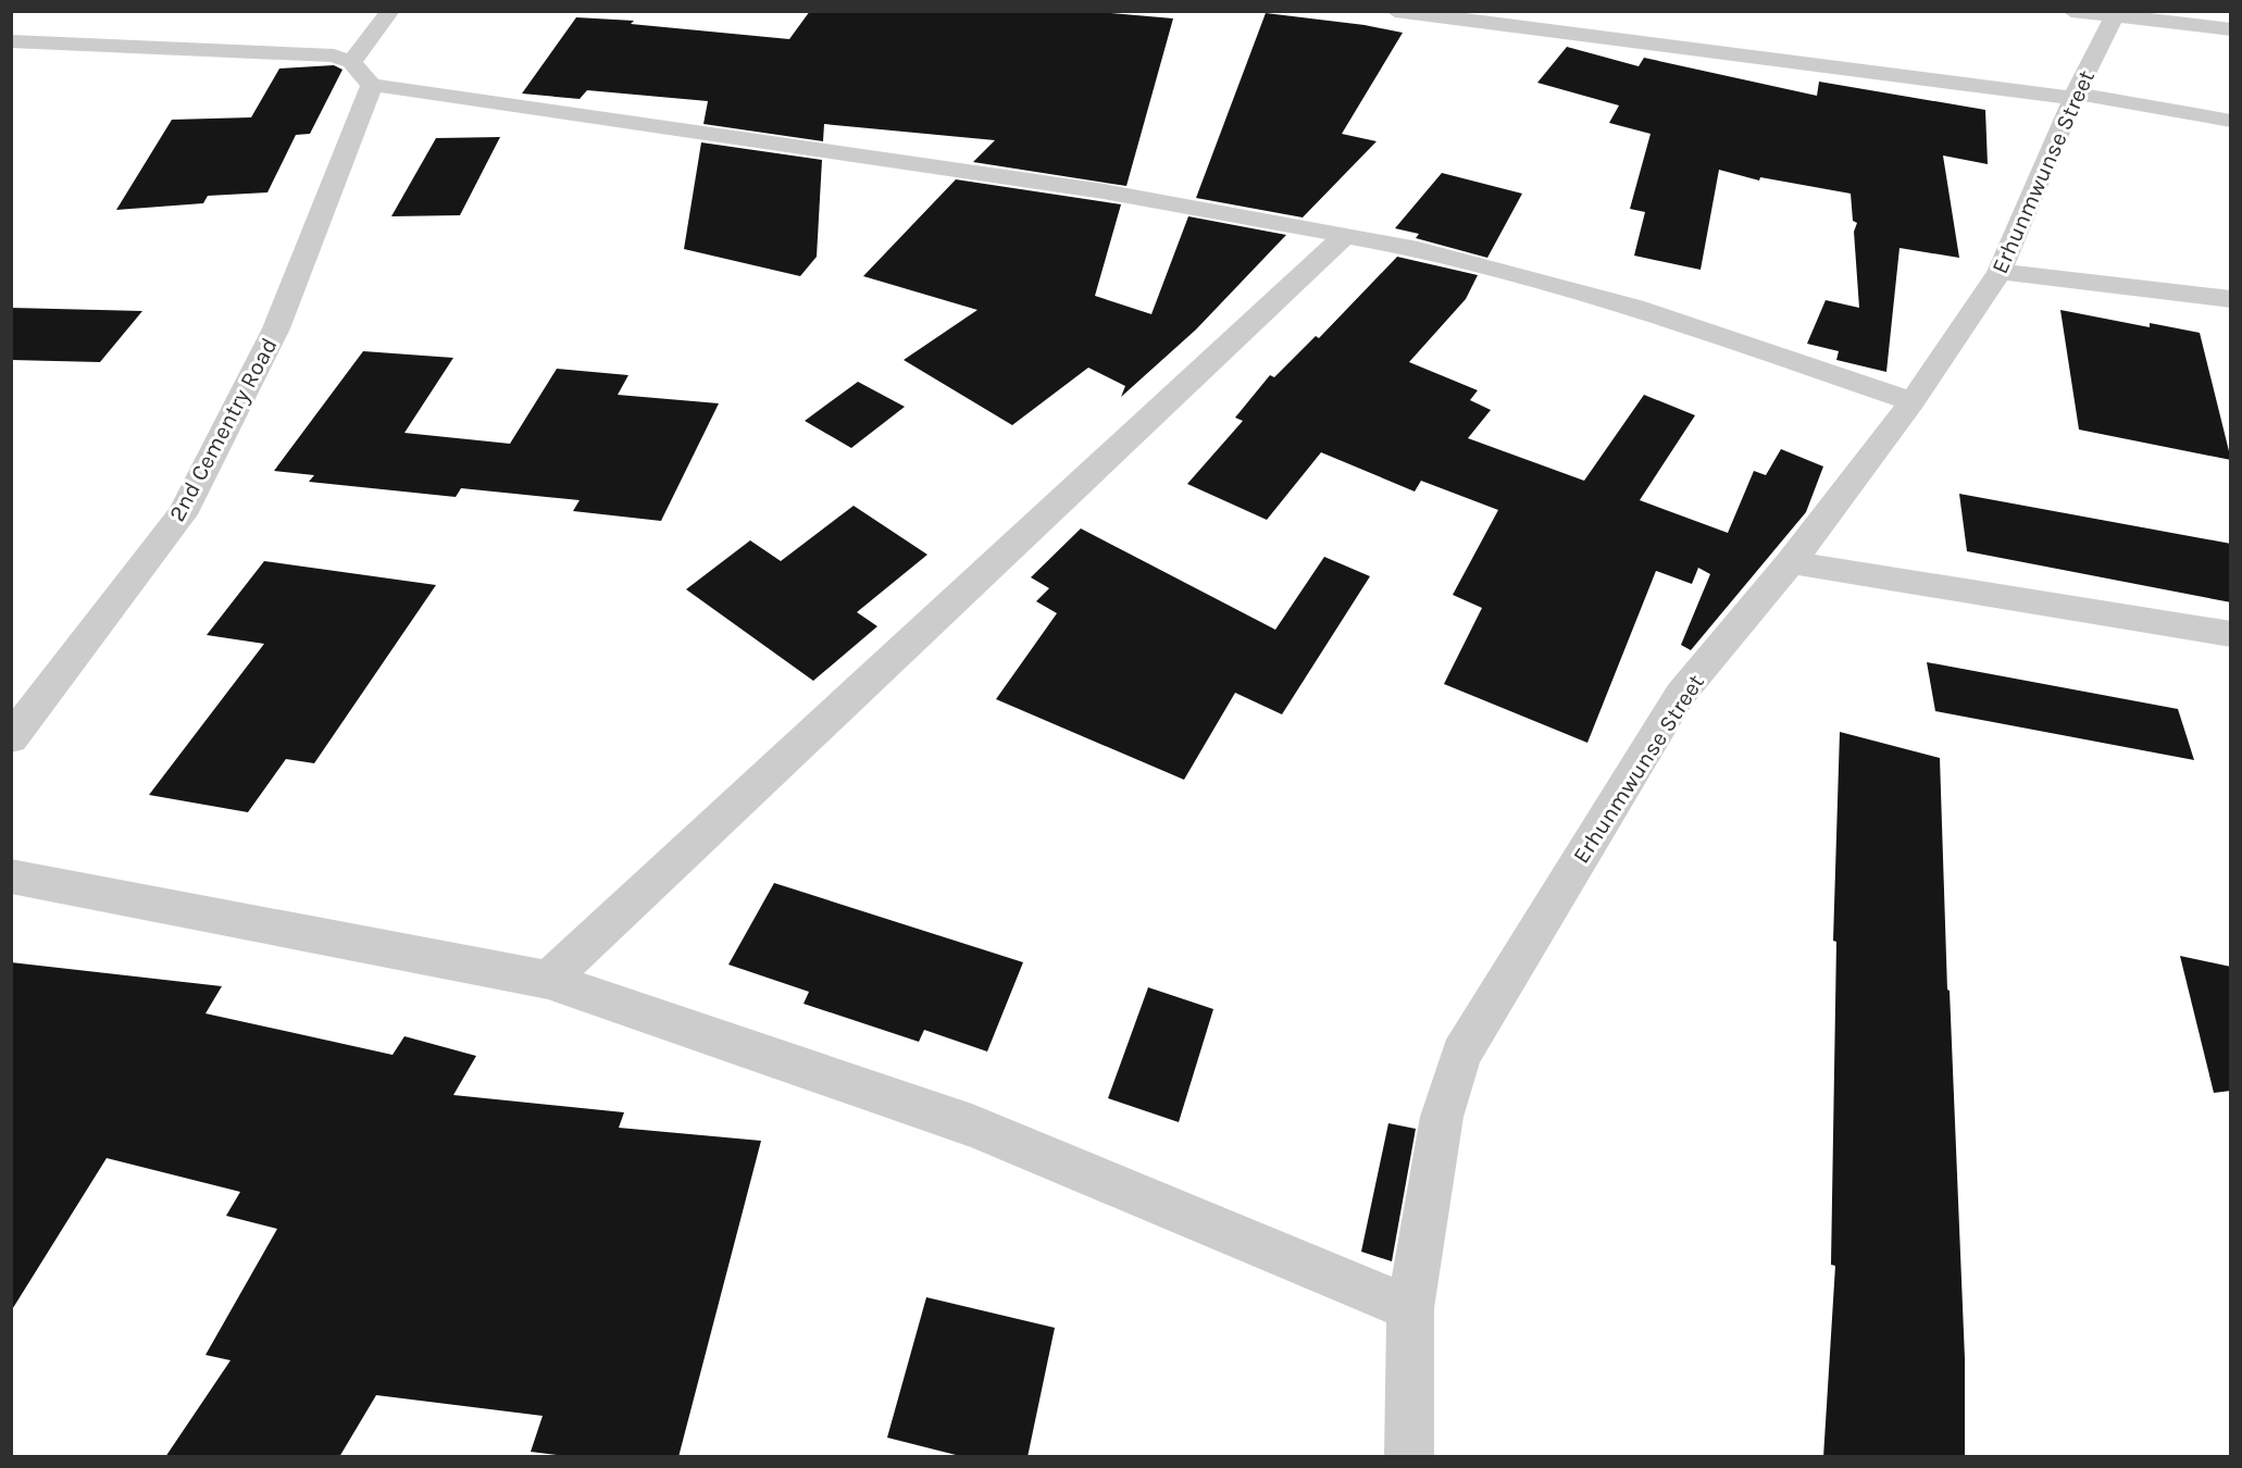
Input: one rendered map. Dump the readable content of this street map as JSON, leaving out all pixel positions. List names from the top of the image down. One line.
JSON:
{"streets":{"street":["Erhunmwunse Street","2nd Cementry Road"]}}
